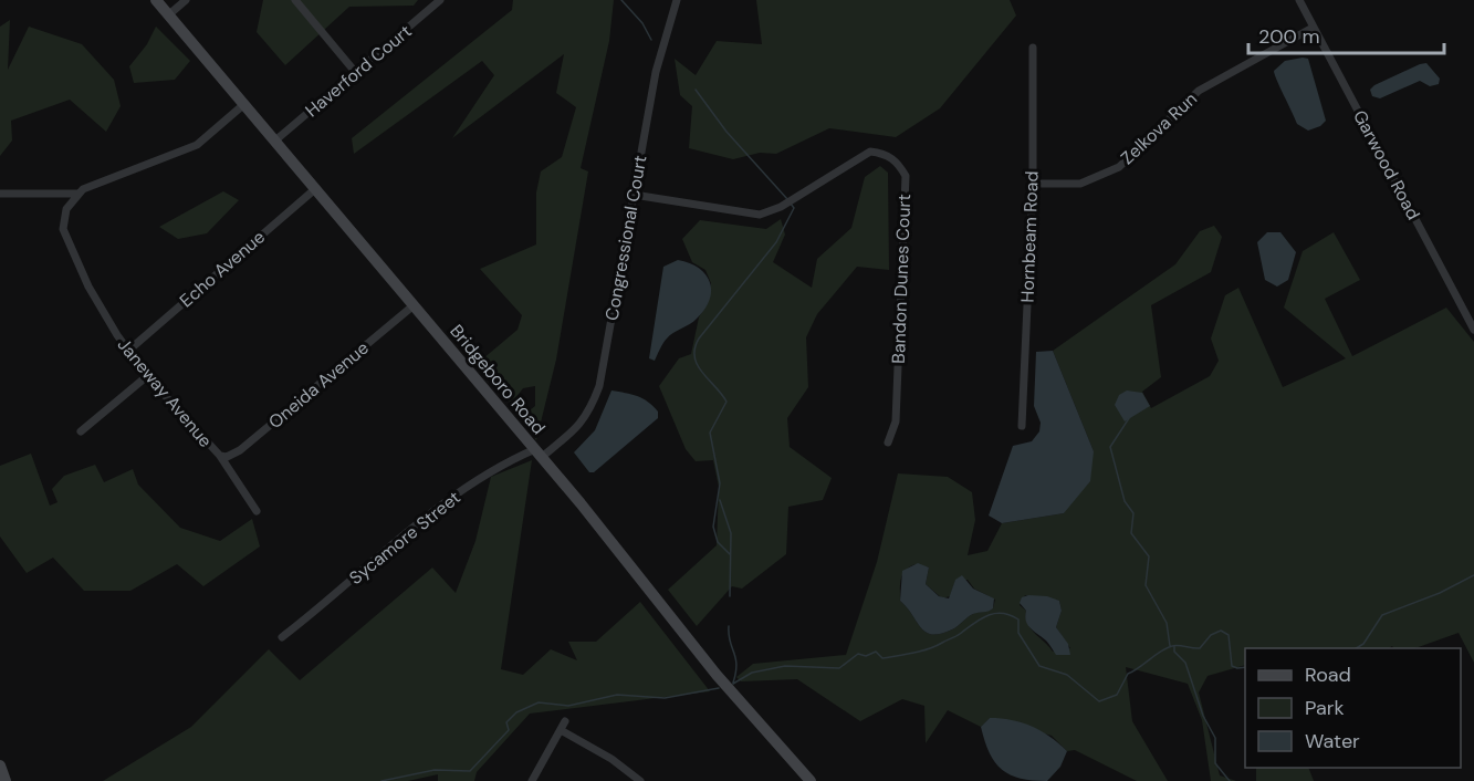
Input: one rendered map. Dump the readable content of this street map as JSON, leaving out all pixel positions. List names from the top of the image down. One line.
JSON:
{"streets":{"main road":["Bridgeboro Road"],"street":["Haverford Court","Zelkova Run","Garwood Road","Hornbeam Road","Congressional Court","Echo Avenue","Bandon Dunes Court","Oneida Avenue","Janeway Avenue","Sycamore Street"]},"crossings":[["Haverford Court","Bridgeboro Road"],["Zelkova Run","Garwood Road"],["Zelkova Run","Hornbeam Road"],["Congressional Court","Bandon Dunes Court"],["Congressional Court","Bridgeboro Road"],["Congressional Court","Sycamore Street"],["Echo Avenue","Bridgeboro Road"],["Echo Avenue","Janeway Avenue"],["Bridgeboro Road","Oneida Avenue"],["Bridgeboro Road","Sycamore Street"],["Oneida Avenue","Janeway Avenue"]],"legend":["Road","Park","Water"],"scale_bar":"200 m"}
